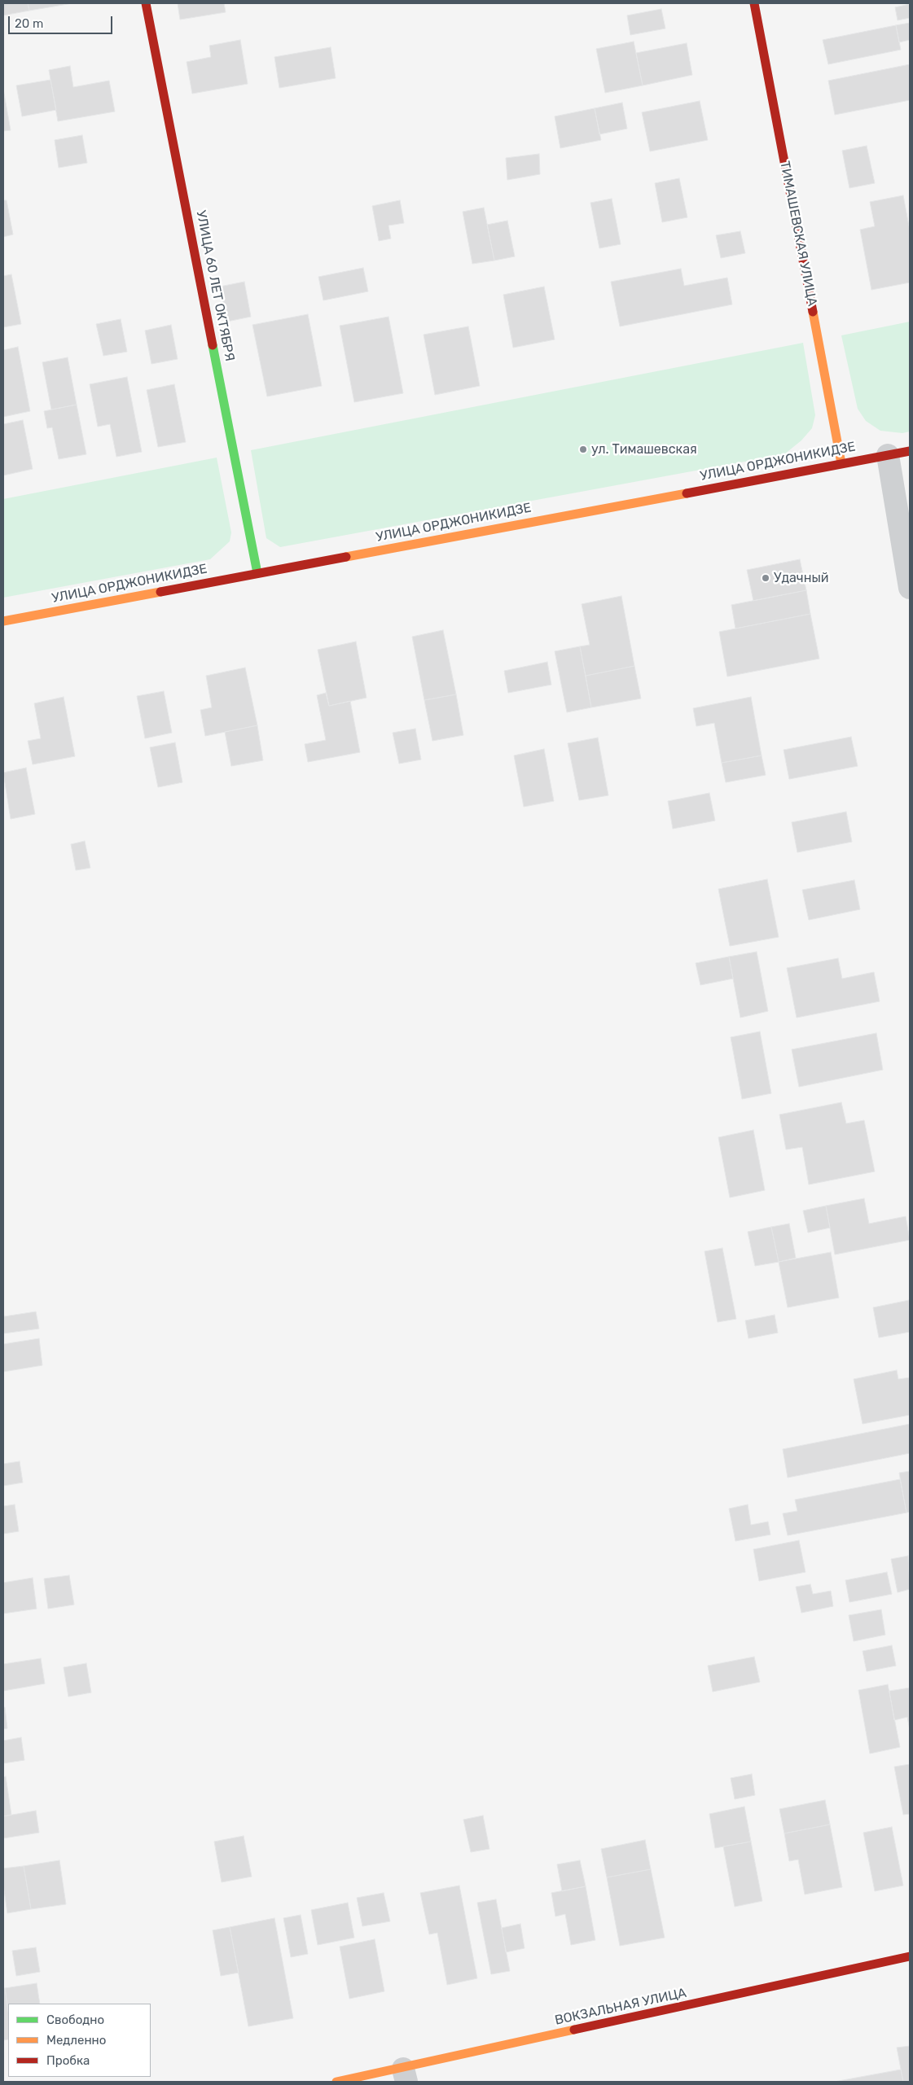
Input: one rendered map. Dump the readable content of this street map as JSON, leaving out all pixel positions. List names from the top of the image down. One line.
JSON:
{"streets":{"street":["ТИМАШЕВСКАЯ УЛИЦА","УЛИЦА 60 ЛЕТ ОКТЯБРЯ","УЛИЦА ОРДЖОНИКИДЗЕ","ВОКЗАЛЬНАЯ УЛИЦА"]},"crossings":[["ТИМАШЕВСКАЯ УЛИЦА","УЛИЦА ОРДЖОНИКИДЗЕ"],["УЛИЦА 60 ЛЕТ ОКТЯБРЯ","УЛИЦА ОРДЖОНИКИДЗЕ"]],"places":["ул. Тимашевская","Удачный"],"legend":["Свободно","Медленно","Пробка"],"scale_bar":"20 m"}
